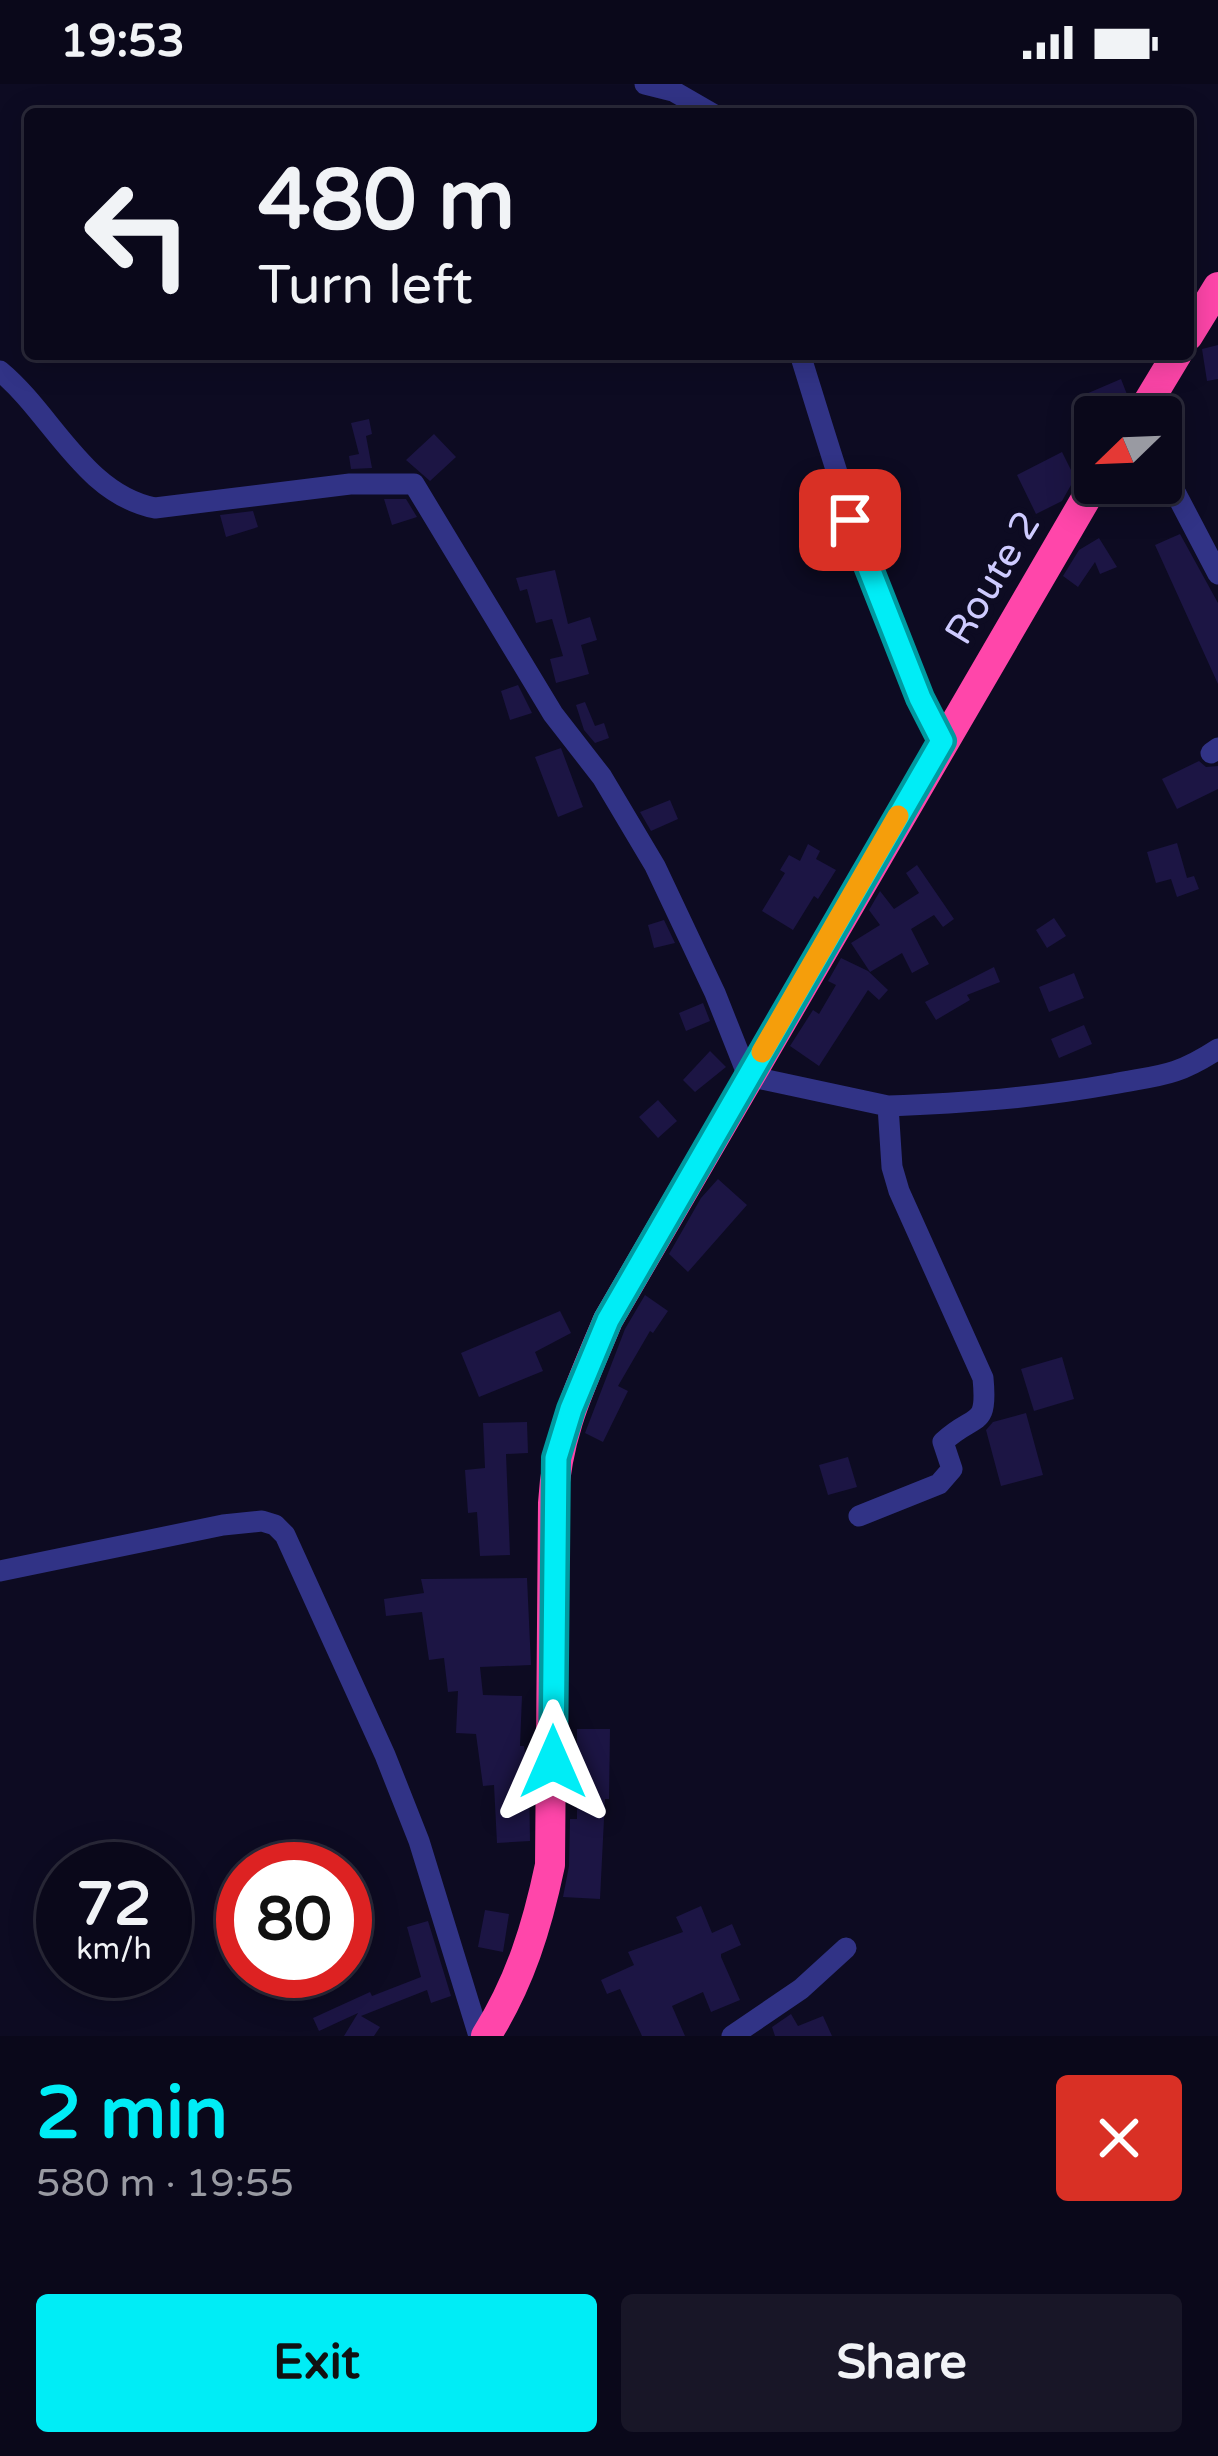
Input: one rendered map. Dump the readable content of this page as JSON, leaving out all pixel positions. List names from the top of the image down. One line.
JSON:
{"streets":{"highway":["Route 2"]},"north":"bottom left","page":{"status":"19:53","turn":["480 m","Turn left"],"speed":"72 km/h","limit":"80","heading":["2 min","580 m · 19:55"],"buttons":["Exit","Share"]}}
